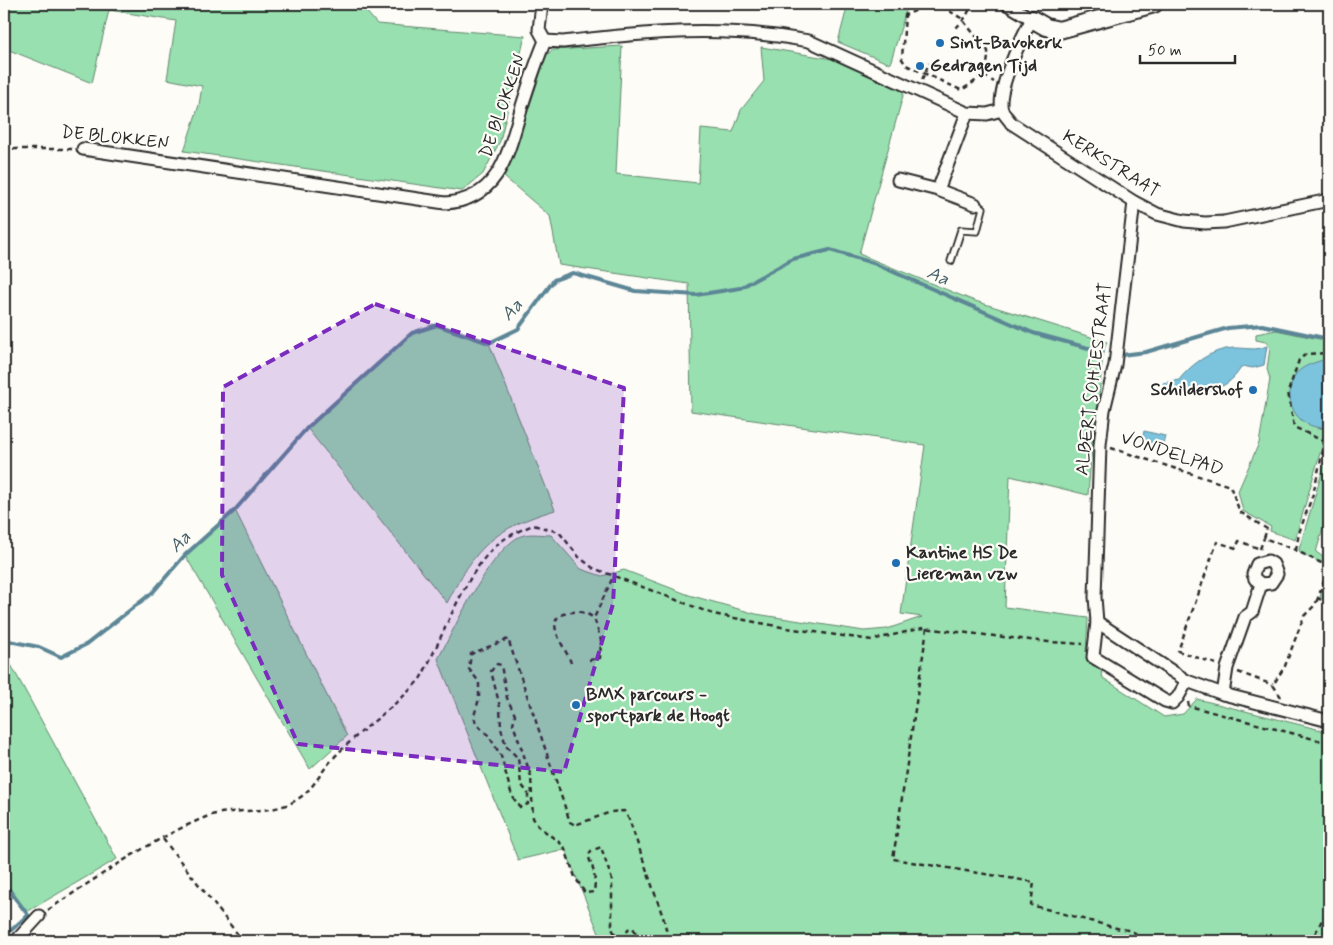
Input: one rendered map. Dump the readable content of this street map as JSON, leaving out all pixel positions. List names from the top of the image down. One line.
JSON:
{"streets":{"street":["DE BLOKKEN","KERKSTRAAT","ALBERT SOHIESTRAAT"],"path":["VONDELPAD"]},"crossings":[["KERKSTRAAT","ALBERT SOHIESTRAAT"],["ALBERT SOHIESTRAAT","VONDELPAD"]],"water":["Aa"],"places":["Sint-Bavokerk","Gedragen Tijd","Schildershof","Kantine HS De Liereman vzw","BMX parcours - sportpark de Hoogt"],"scale_bar":"50 m"}
